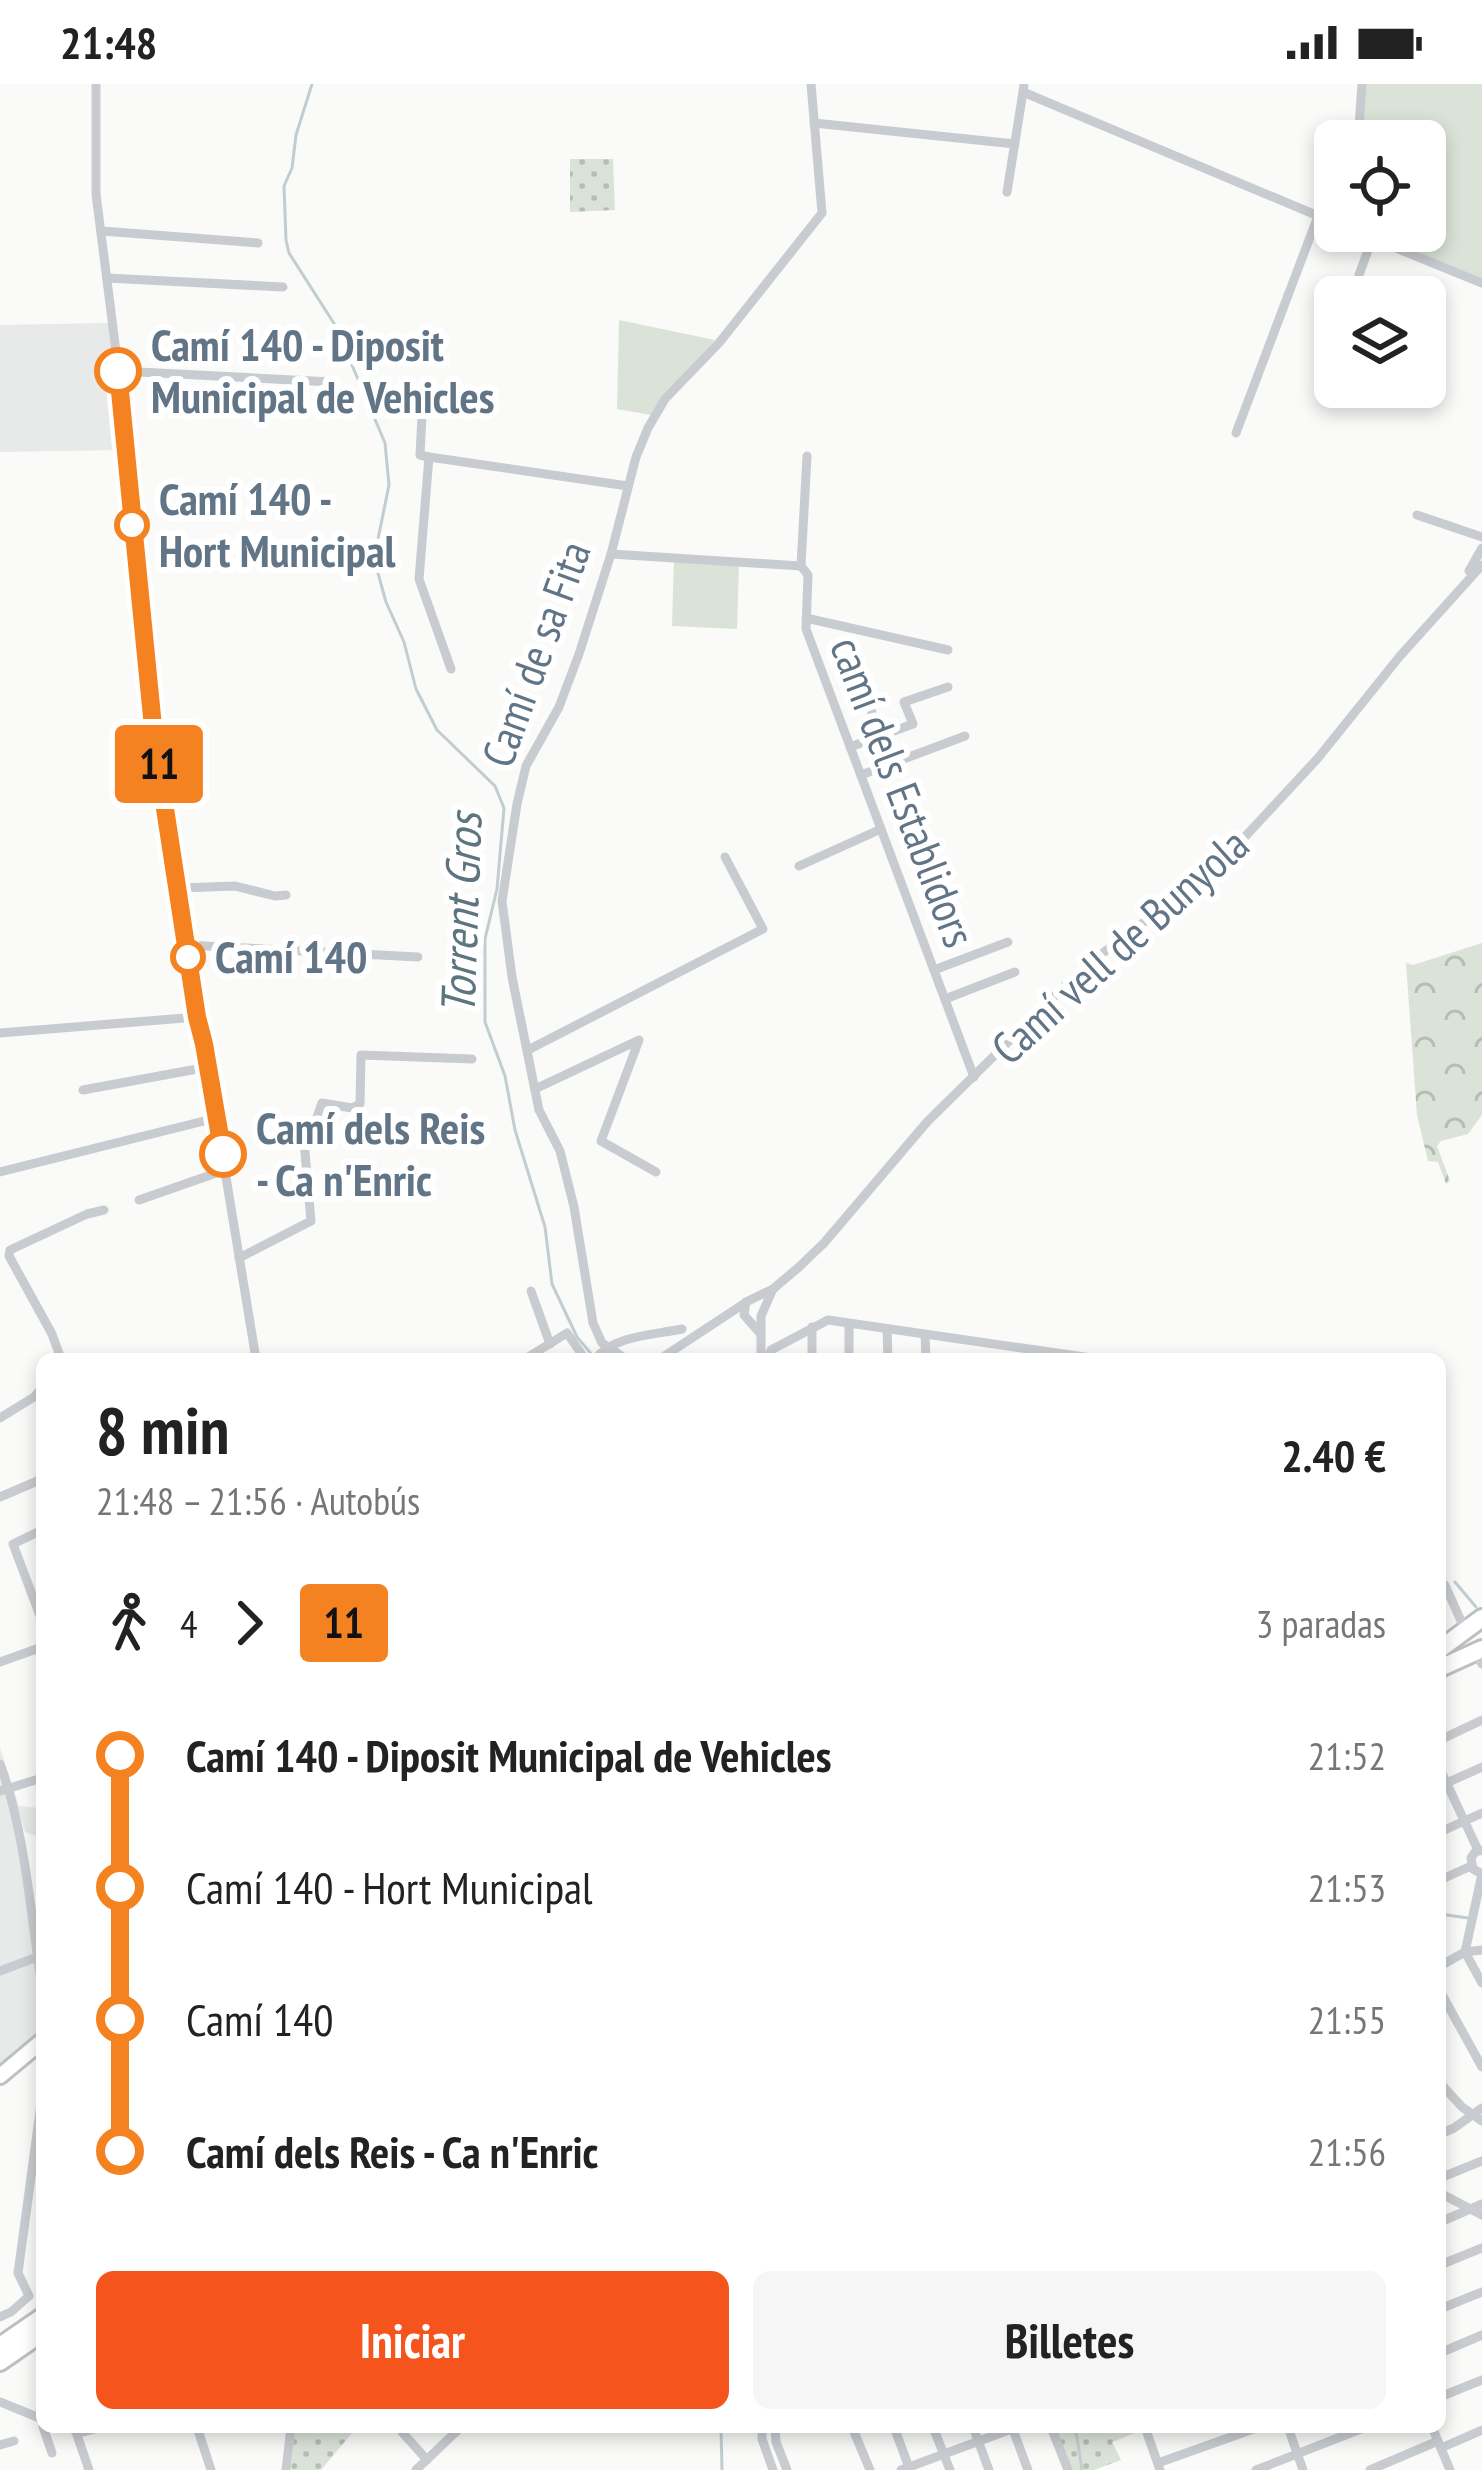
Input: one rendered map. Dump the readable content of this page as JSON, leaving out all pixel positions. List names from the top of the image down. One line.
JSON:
{"streets":{"street":["Camí de sa Fita","camí dels Establidors","Camí vell de Bunyola"]},"crossings":[["camí dels Establidors","Camí vell de Bunyola"]],"water":["Torrent Gros"],"places":["Camí 140 - Diposit Municipal de Vehicles","Camí 140 - Hort Municipal","Camí 140","Camí dels Reis - Ca n'Enric"],"lines":["bus line 11"],"page":{"status":"21:48","on_map":"11","heading":["8 min","21:48 – 21:56 · Autobús","2.40 €"],"legs":["4","11","3 paradas"],"list":[{"name":"Camí 140 - Diposit Municipal de Vehicles","value":"21:52"},{"name":"Camí 140 - Hort Municipal","value":"21:53"},{"name":"Camí 140","value":"21:55"},{"name":"Camí dels Reis - Ca n'Enric","value":"21:56"}],"buttons":["Iniciar","Billetes"]}}
